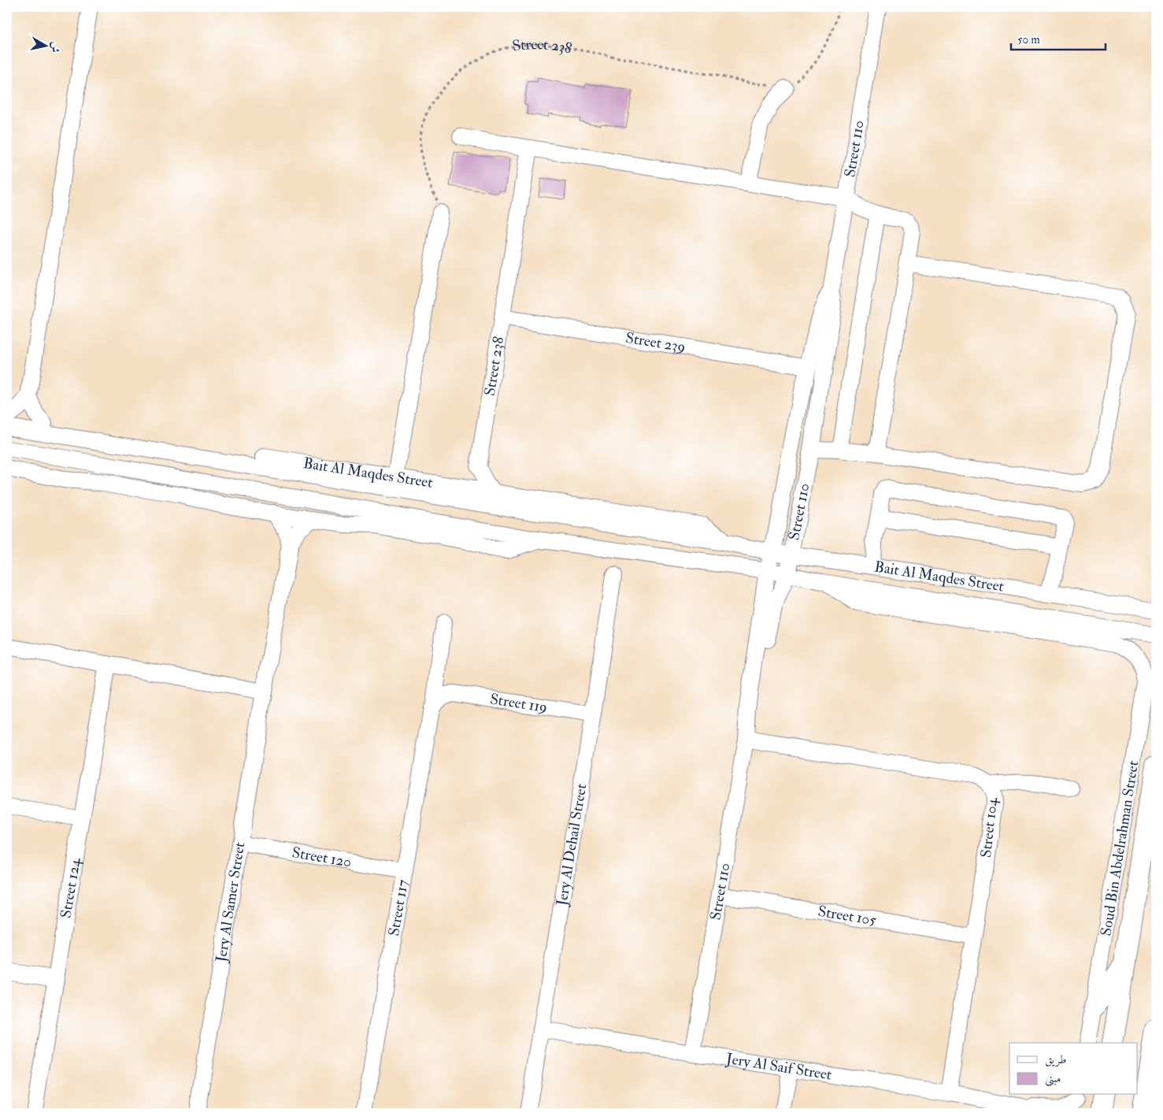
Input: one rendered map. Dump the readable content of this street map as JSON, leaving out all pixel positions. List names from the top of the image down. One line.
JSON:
{"streets":{"main road":["Soud Bin Abdelrahman Street"],"street":["Street 238","Street 110","Street 239","Bait Al Maqdes Street","Street 119","Street 104","Jery Al Dehail Street","Street 120","Street 124","Jery Al Samer Street","Street 117","Street 105","Jery Al Saif Street"]},"crossings":[["Street 238","Street 239"],["Street 110","Street 239"],["Street 110","Bait Al Maqdes Street"],["Street 110","Street 104"],["Street 110","Street 105"],["Street 110","Jery Al Saif Street"],["Bait Al Maqdes Street","Soud Bin Abdelrahman Street"],["Bait Al Maqdes Street","Jery Al Samer Street"],["Street 119","Jery Al Dehail Street"],["Street 119","Street 117"],["Street 104","Street 105"],["Street 104","Jery Al Saif Street"],["Jery Al Dehail Street","Jery Al Saif Street"],["Street 120","Jery Al Samer Street"],["Street 120","Street 117"]],"legend":["طريق","مبنى"],"scale_bar":"50 m","north":"right"}
